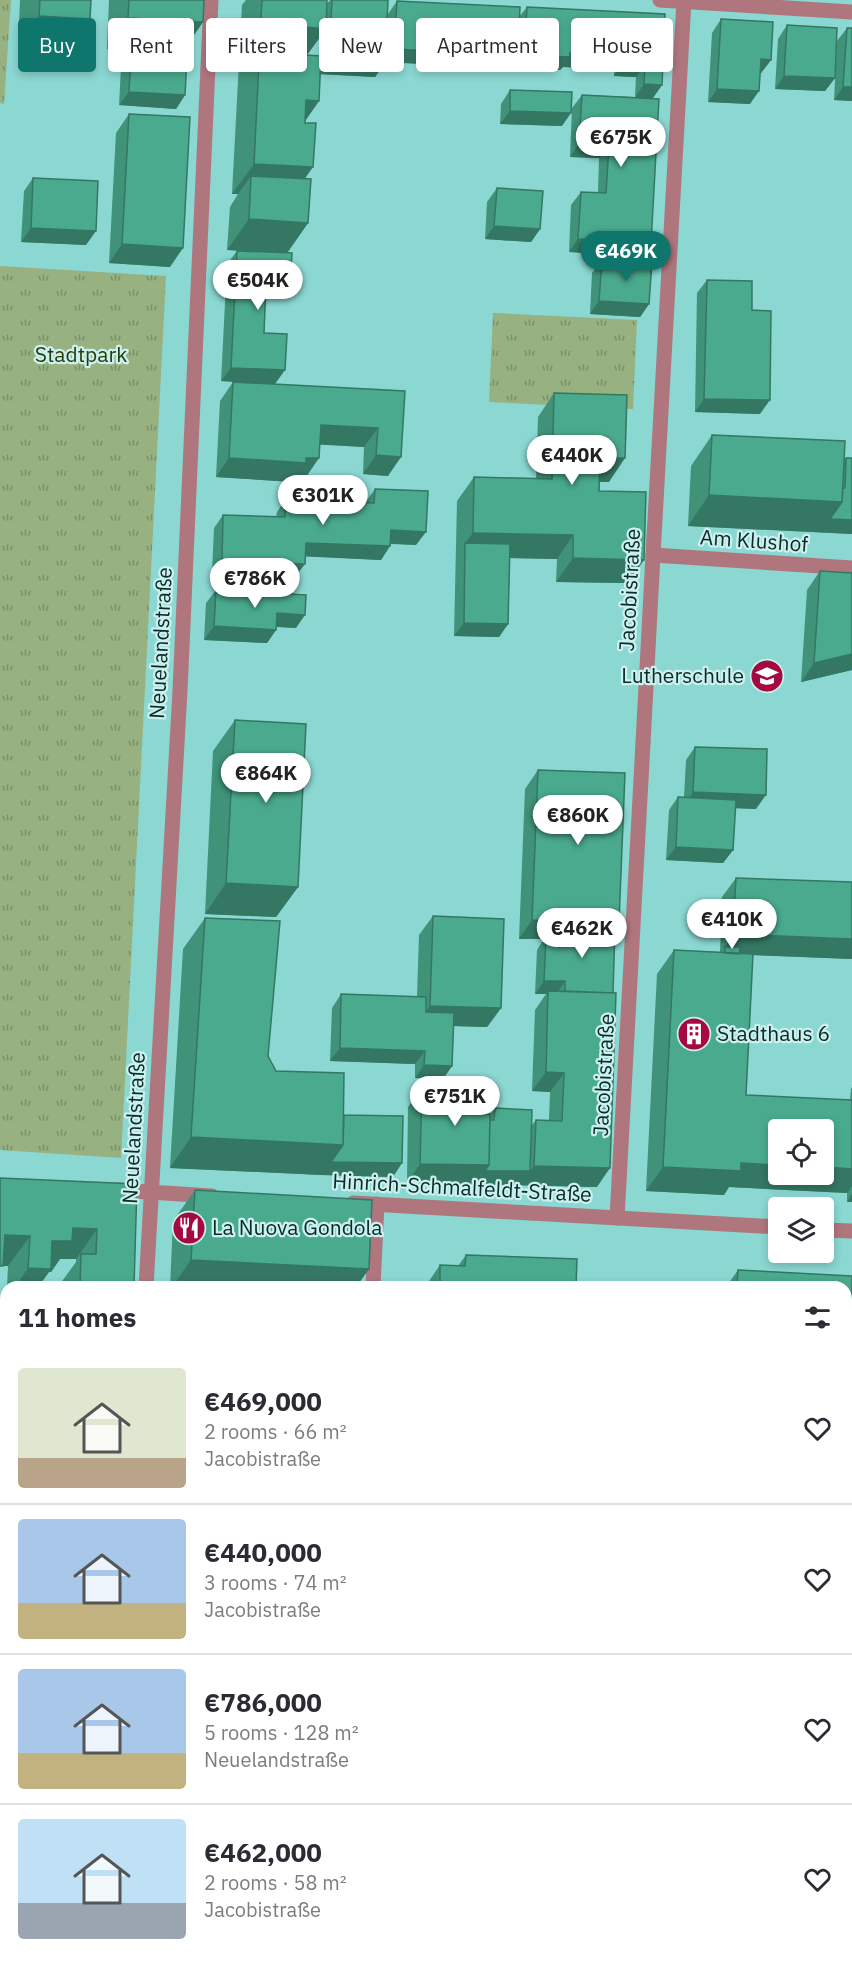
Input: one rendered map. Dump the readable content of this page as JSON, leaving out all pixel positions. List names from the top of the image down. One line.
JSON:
{"streets":{"street":["Am Klushof","Jacobistraße","Neuelandstraße","Hinrich-Schmalfeldt-Straße"]},"crossings":[["Am Klushof","Jacobistraße"],["Jacobistraße","Hinrich-Schmalfeldt-Straße"]],"parks":["Stadtpark"],"places":{"school or university":["Lutherschule"],"building":["Stadthaus 6"],"restaurant":["La Nuova Gondola"]},"page":{"chip":["Buy","Rent","Filters","New","Apartment","House"],"price":["€675K","€469K","€504K","€440K","€301K","€786K","€864K","€860K","€410K","€462K","€751K"],"heading":"11 homes","list":[{"name":"€469,000","note":"2 rooms · 66 m² · Jacobistraße"},{"name":"€440,000","note":"3 rooms · 74 m² · Jacobistraße"},{"name":"€786,000","note":"5 rooms · 128 m² · Neuelandstraße"},{"name":"€462,000","note":"2 rooms · 58 m² · Jacobistraße"}]}}
